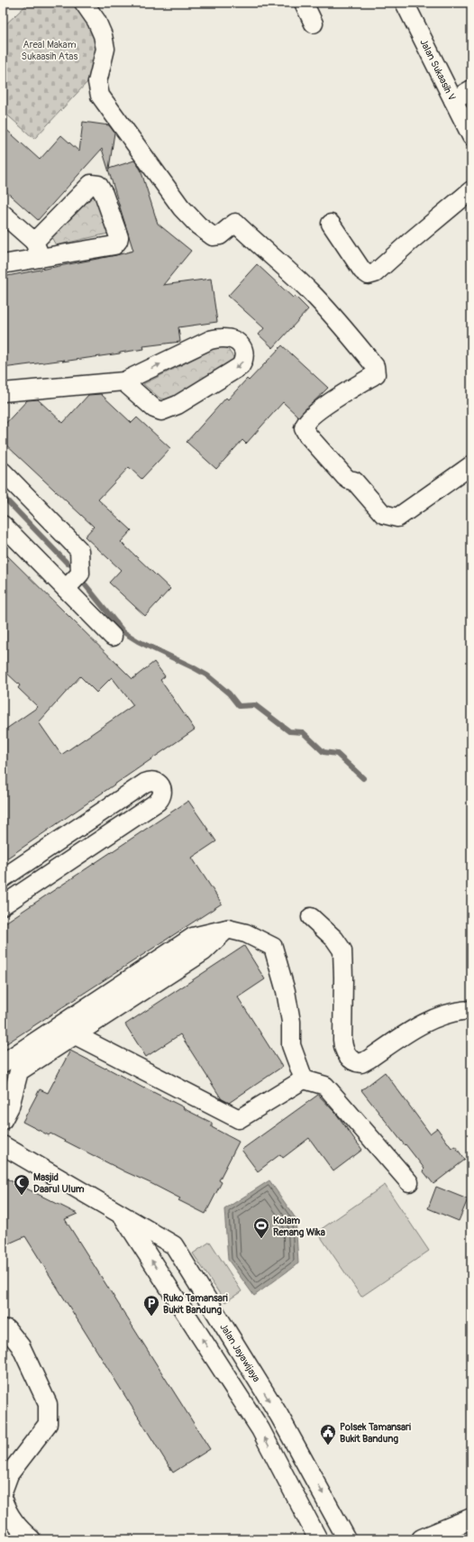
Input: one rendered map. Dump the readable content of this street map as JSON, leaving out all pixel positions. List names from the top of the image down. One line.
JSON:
{"streets":{"street":["Jalan Sukaasih V","Jalan Jayawijaya"]},"parks":["Areal Makam Sukaasih Atas"],"places":{"mosque":["Masjid Daarul Ulum"],"sports":["Kolam Renang Wika"],"parking":["Ruko Tamansari Bukit Bandung"],"public building":["Polsek Tamansari Bukit Bandung"]}}
